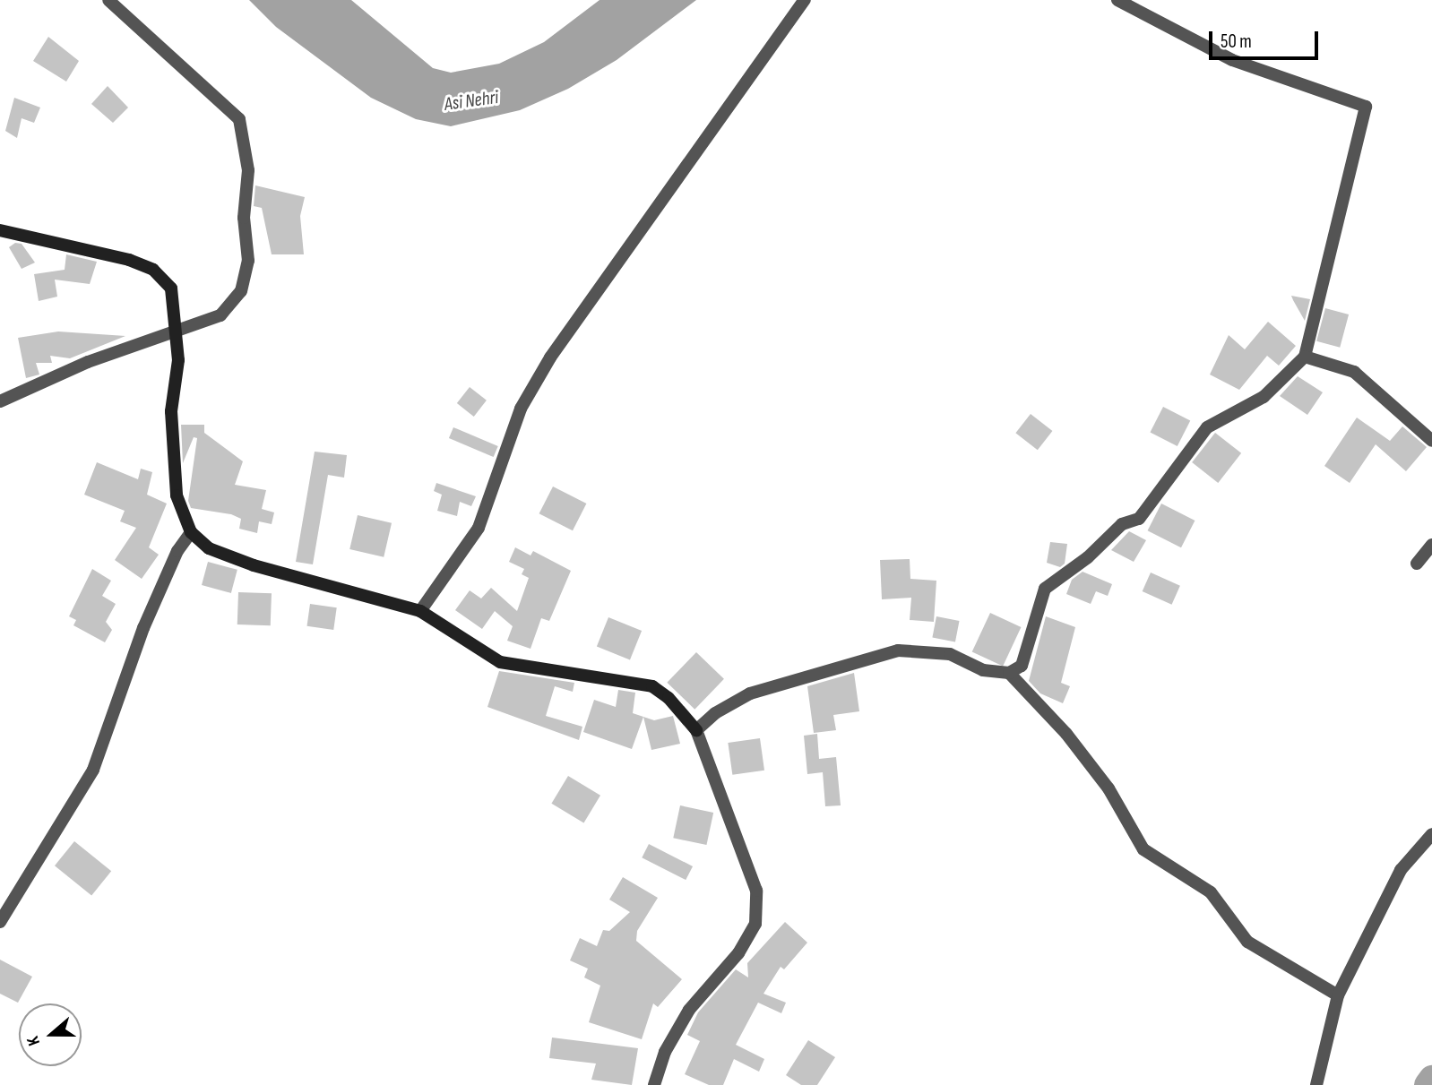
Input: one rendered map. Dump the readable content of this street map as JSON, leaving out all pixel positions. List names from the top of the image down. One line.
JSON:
{"water":["Asi Nehri"],"scale_bar":"50 m","north":"left"}
